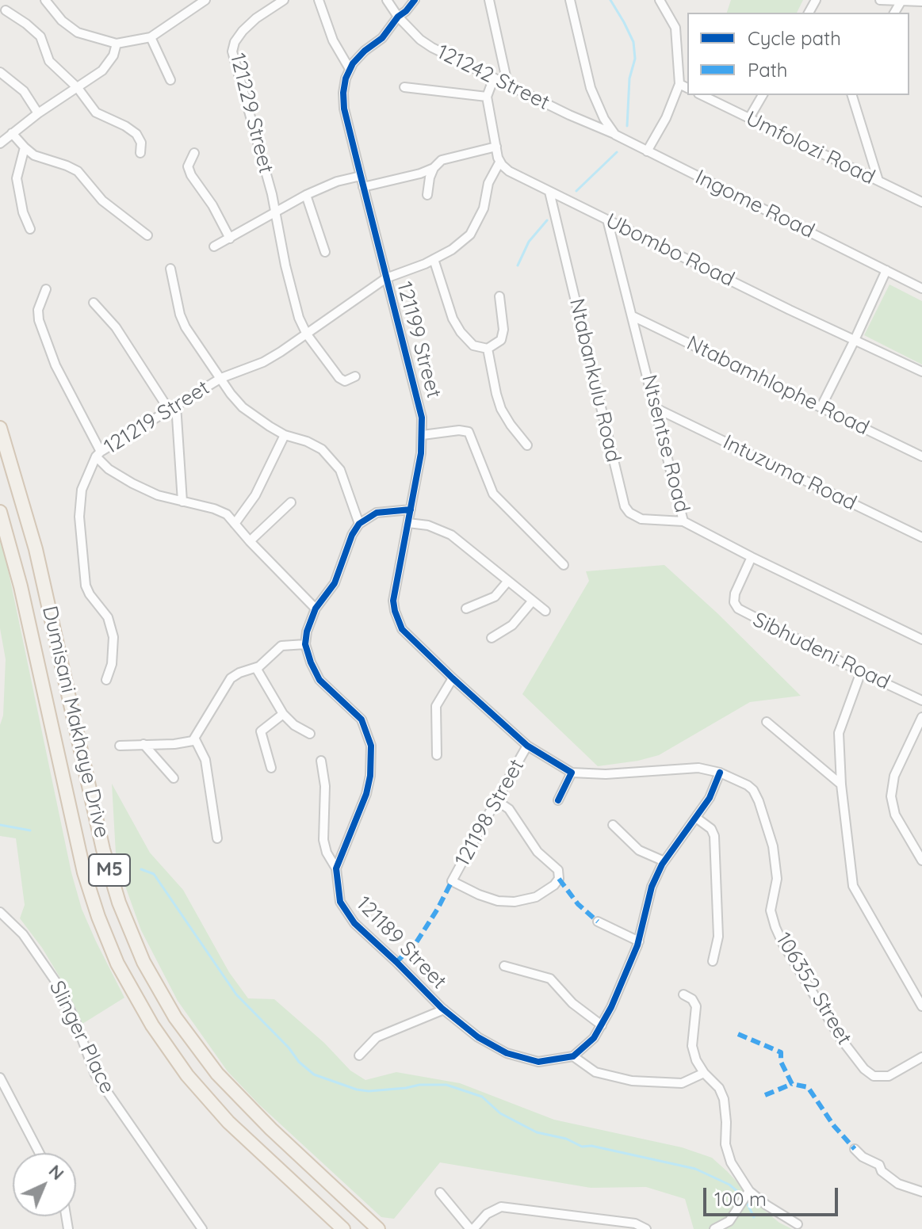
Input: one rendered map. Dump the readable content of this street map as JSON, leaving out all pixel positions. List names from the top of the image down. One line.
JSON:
{"streets":{"main road":["Dumisani Makhaye Drive","M5"],"street":["121242 Street","121229 Street","Umfolozi Road","Ingome Road","Ubombo Road","121199 Street","Ntabankulu Road","Ntabamhlophe Road","121219 Street","Ntsentse Road","Intuzuma Road","Sibhudeni Road","121198 Street","121189 Street","106352 Street","Slinger Place"]},"crossings":[["121242 Street","Ingome Road"],["121229 Street","121219 Street"],["Ubombo Road","Ntabankulu Road"],["Ubombo Road","121219 Street"],["Ubombo Road","Ntsentse Road"],["121199 Street","121219 Street"],["121199 Street","121198 Street"],["121199 Street","106352 Street"],["Ntabankulu Road","Ntsentse Road"],["Ntabamhlophe Road","Ntsentse Road"],["Ntsentse Road","Intuzuma Road"],["Ntsentse Road","Sibhudeni Road"]],"legend":["Cycle path","Path"],"scale_bar":"100 m","north":"top right"}
